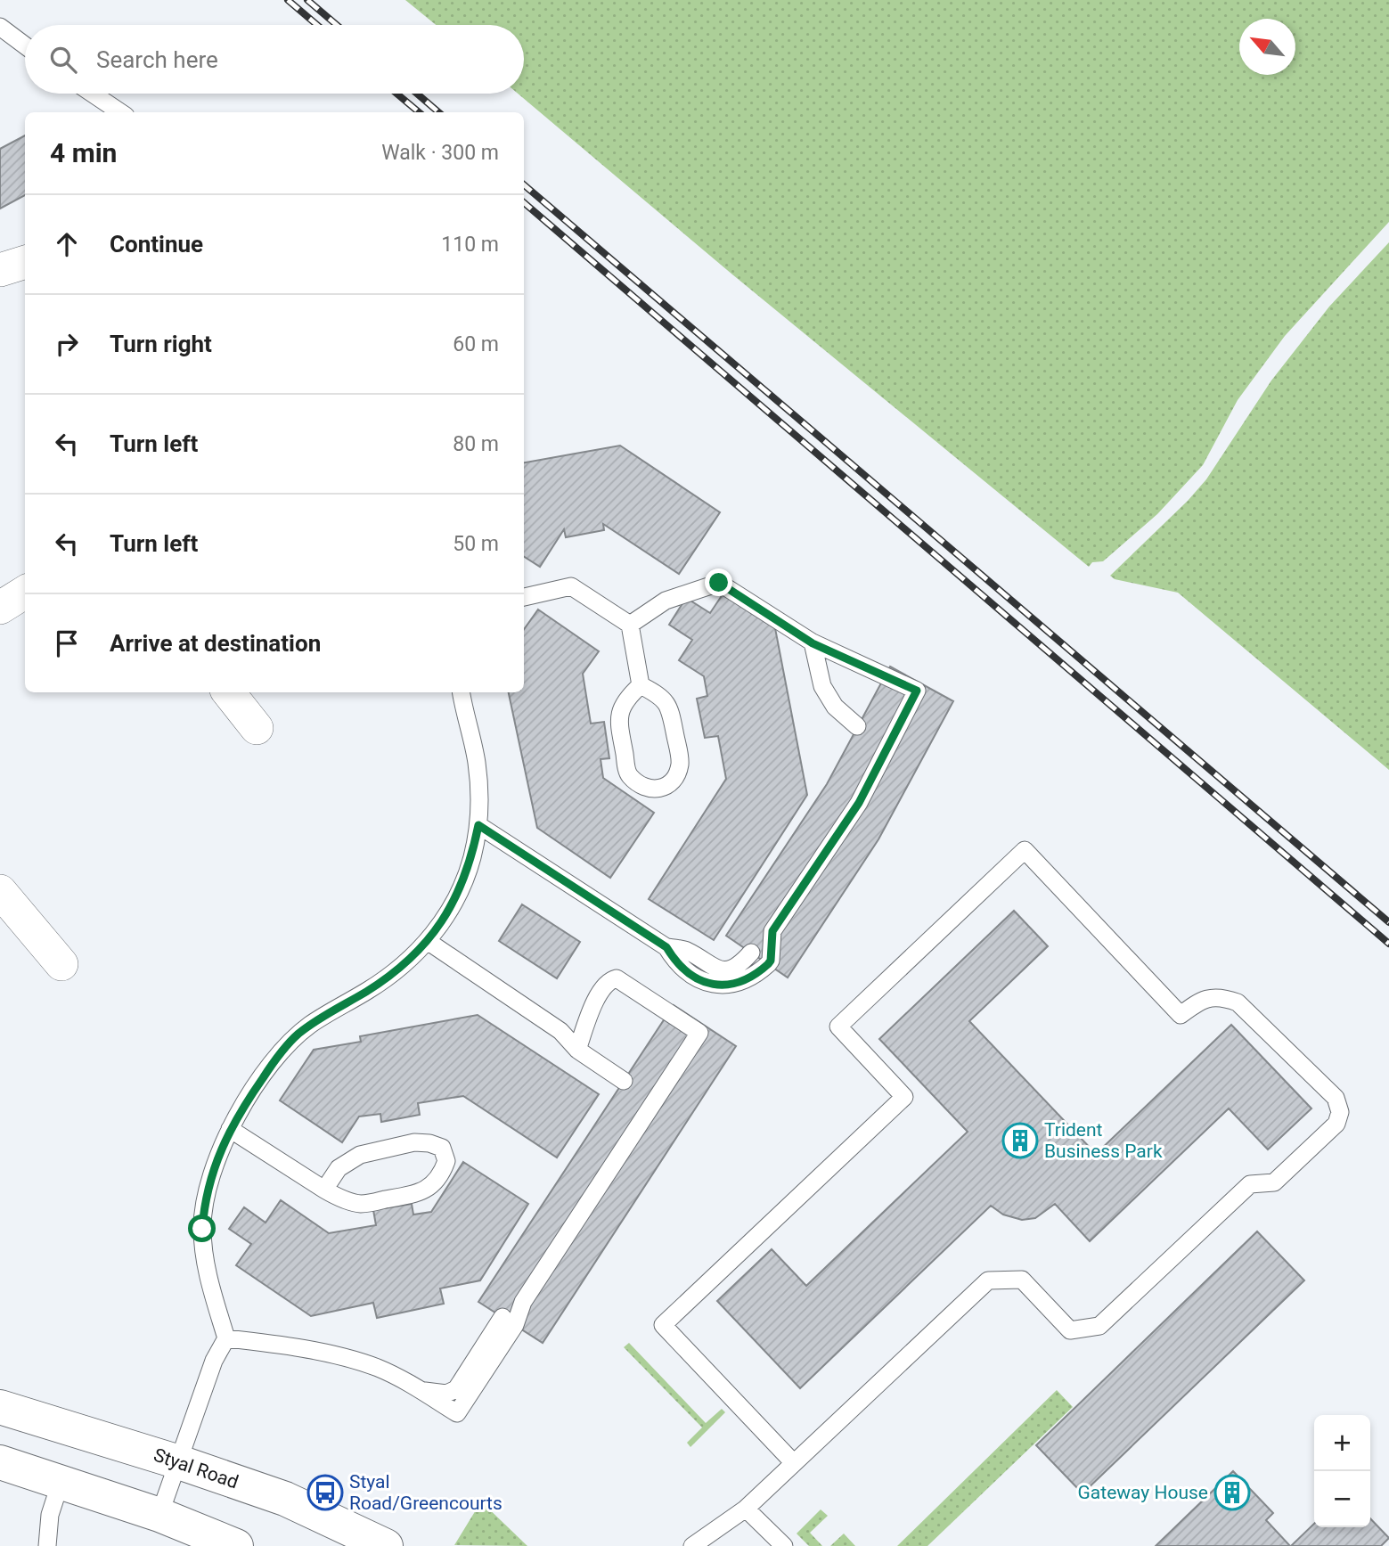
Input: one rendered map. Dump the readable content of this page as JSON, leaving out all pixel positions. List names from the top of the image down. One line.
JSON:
{"streets":{"main road":["Styal Road"]},"places":{"building":["Trident Business Park","Gateway House"],"bus stop":["Styal Road/Greencourts"]},"north":"top left","page":{"search":"Search here","heading":["4 min","Walk · 300 m"],"list":[["Continue","110 m"],["Turn right","60 m"],["Turn left","80 m"],["Turn left","50 m"],"Arrive at destination"],"map_buttons":["+","−"]}}
